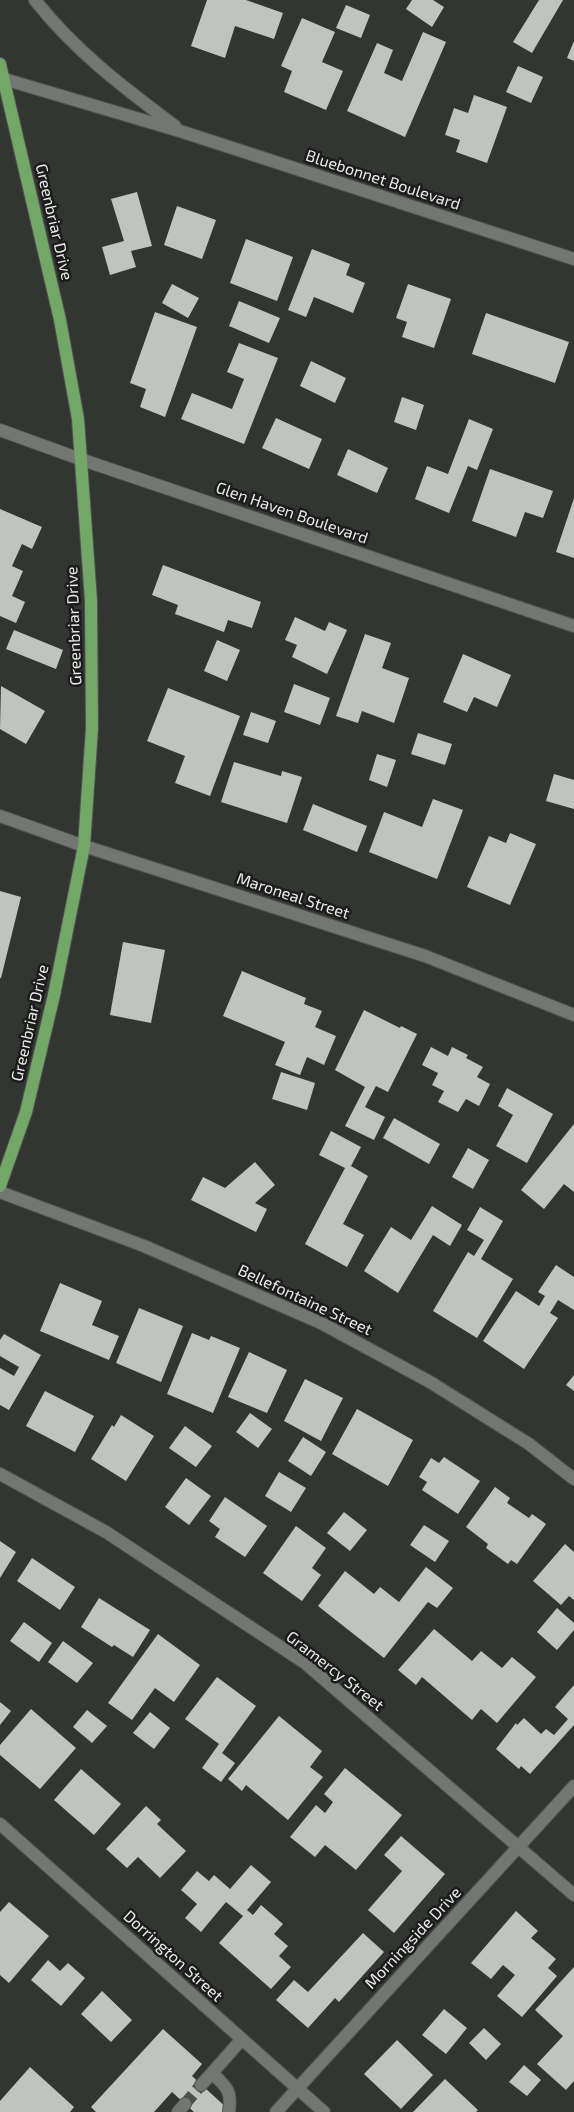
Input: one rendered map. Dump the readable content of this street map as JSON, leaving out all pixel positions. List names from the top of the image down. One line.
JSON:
{"streets":{"main road":["Greenbriar Drive"],"street":["Bluebonnet Boulevard","Glen Haven Boulevard","Maroneal Street","Bellefontaine Street","Gramercy Street","Morningside Drive","Dorrington Street"]},"crossings":[["Bluebonnet Boulevard","Greenbriar Drive"],["Greenbriar Drive","Glen Haven Boulevard"],["Greenbriar Drive","Maroneal Street"],["Gramercy Street","Morningside Drive"],["Morningside Drive","Dorrington Street"]]}
